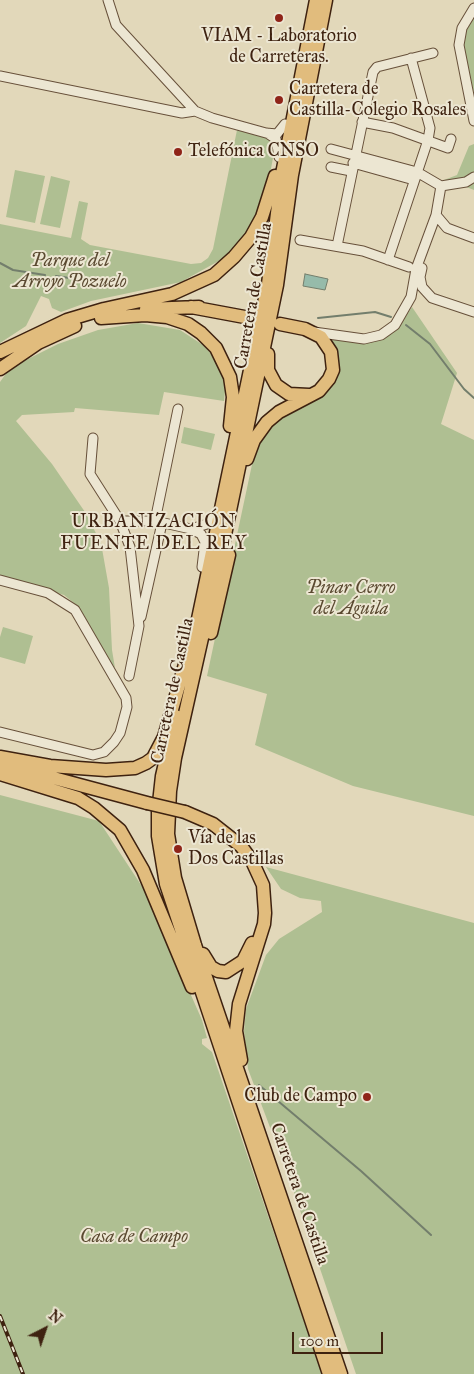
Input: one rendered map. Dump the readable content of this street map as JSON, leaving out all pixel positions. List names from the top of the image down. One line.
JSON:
{"streets":{"highway":["Carretera de Castilla"]},"districts":["URBANIZACIÓN FUENTE DEL REY"],"parks":["Parque del Arroyo Pozuelo","Pinar Cerro del Águila","Casa de Campo"],"places":["VIAM - Laboratorio de Carreteras.","Carretera de Castilla-Colegio Rosales","Telefónica CNSO","Vía de las Dos Castillas","Club de Campo"],"scale_bar":"100 m","north":"top right"}
